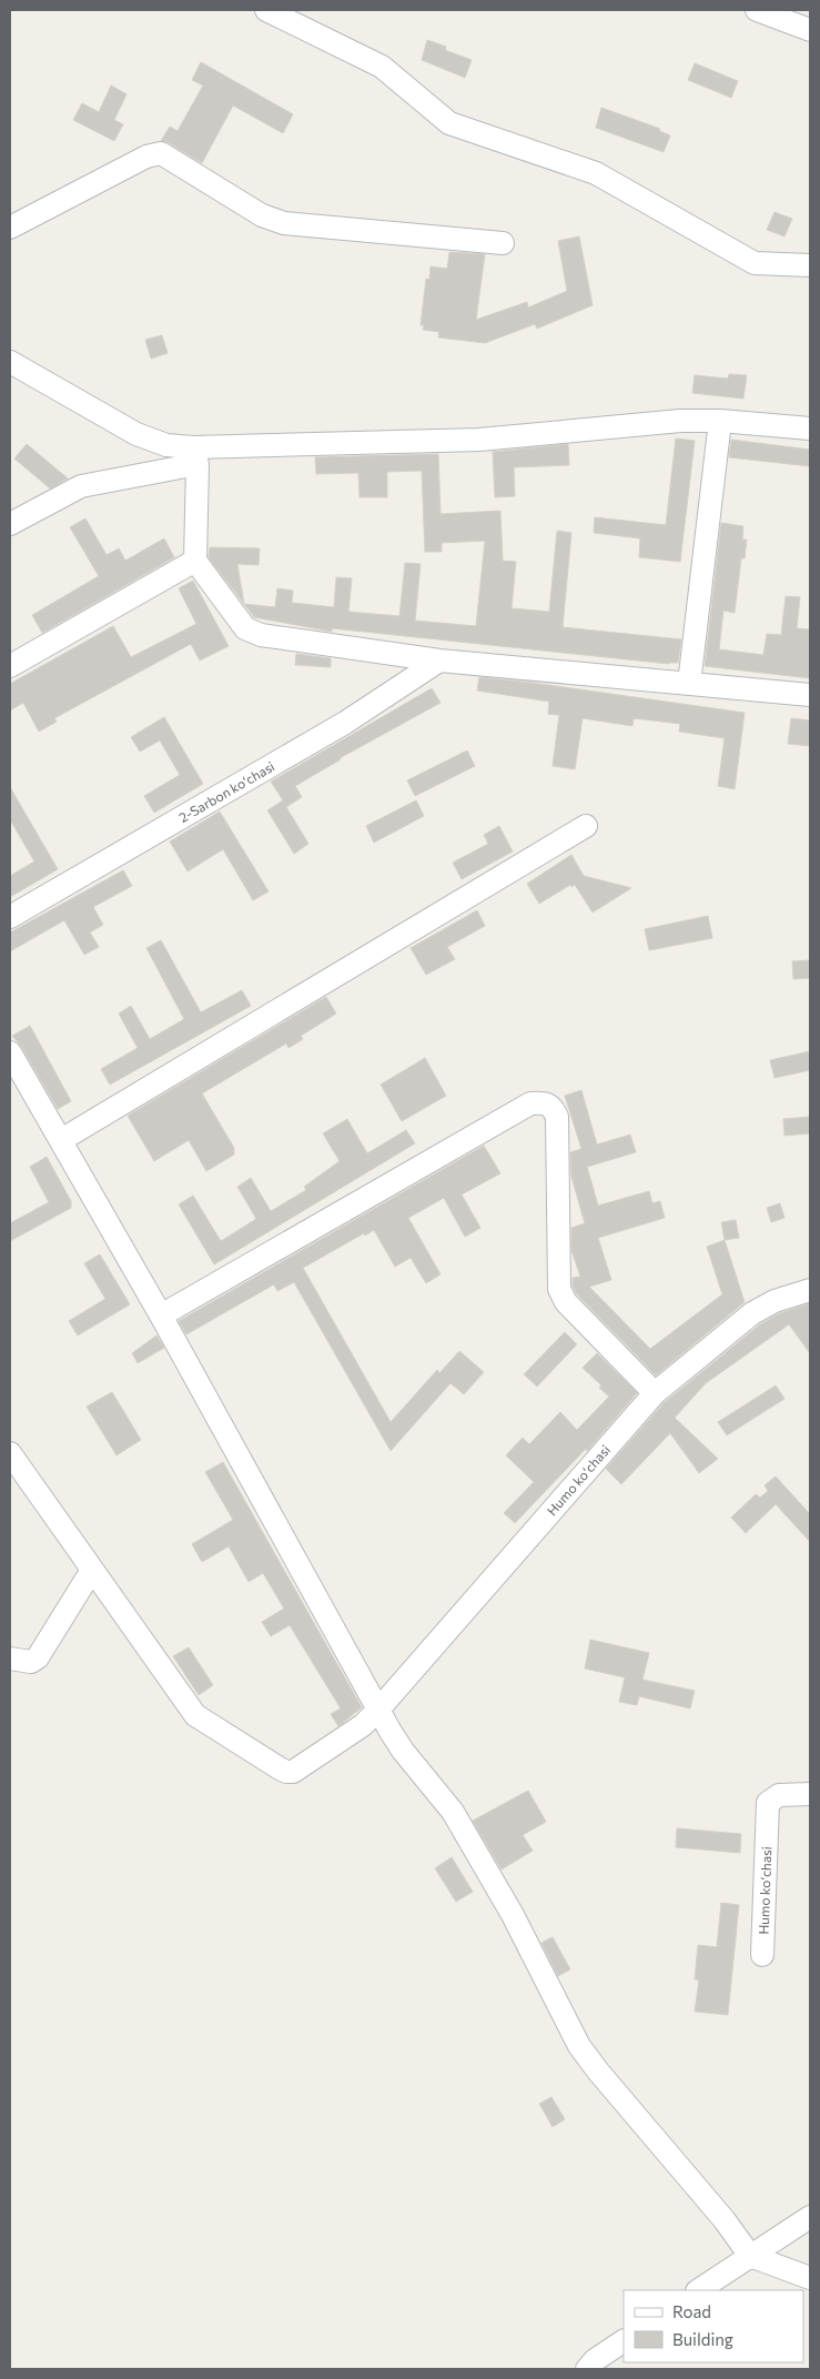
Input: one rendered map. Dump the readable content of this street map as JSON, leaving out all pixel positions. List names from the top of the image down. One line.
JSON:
{"streets":{"street":["2-Sarbon koʻchasi","Humo koʻchasi"]},"legend":["Road","Building"]}
